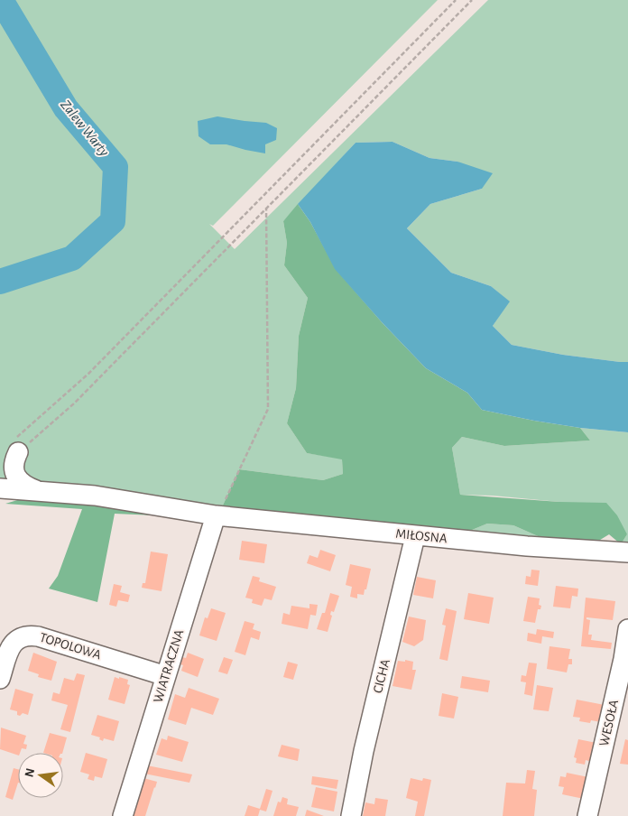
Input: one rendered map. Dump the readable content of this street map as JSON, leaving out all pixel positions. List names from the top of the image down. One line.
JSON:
{"streets":{"street":["MIŁOSNA","TOPOLOWA","WIATRACZNA","CICHA","WESOŁA"]},"crossings":[["MIŁOSNA","WIATRACZNA"],["MIŁOSNA","CICHA"],["TOPOLOWA","WIATRACZNA"]],"water":["Zalew Warty"],"north":"left"}
